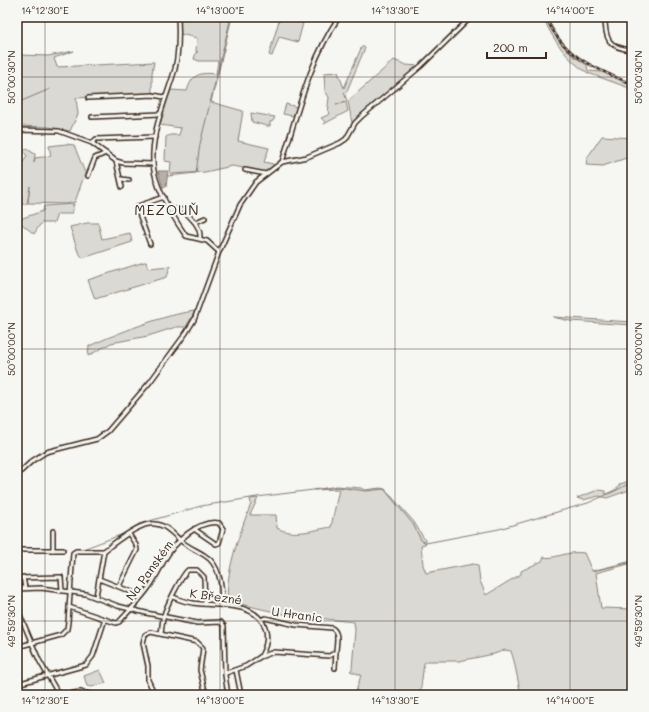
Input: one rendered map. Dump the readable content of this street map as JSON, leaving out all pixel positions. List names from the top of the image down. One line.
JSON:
{"streets":{"street":["Na Panském","K Březné","U Hranic"]},"crossings":[["K Březné","U Hranic"]],"districts":["MEZOUŇ"],"scale_bar":"200 m","coordinates":["14°12'30\"E","14°13'00\"E","14°13'30\"E","14°14'00\"E","50°00'30\"N","50°00'00\"N","49°59'30\"N"]}
